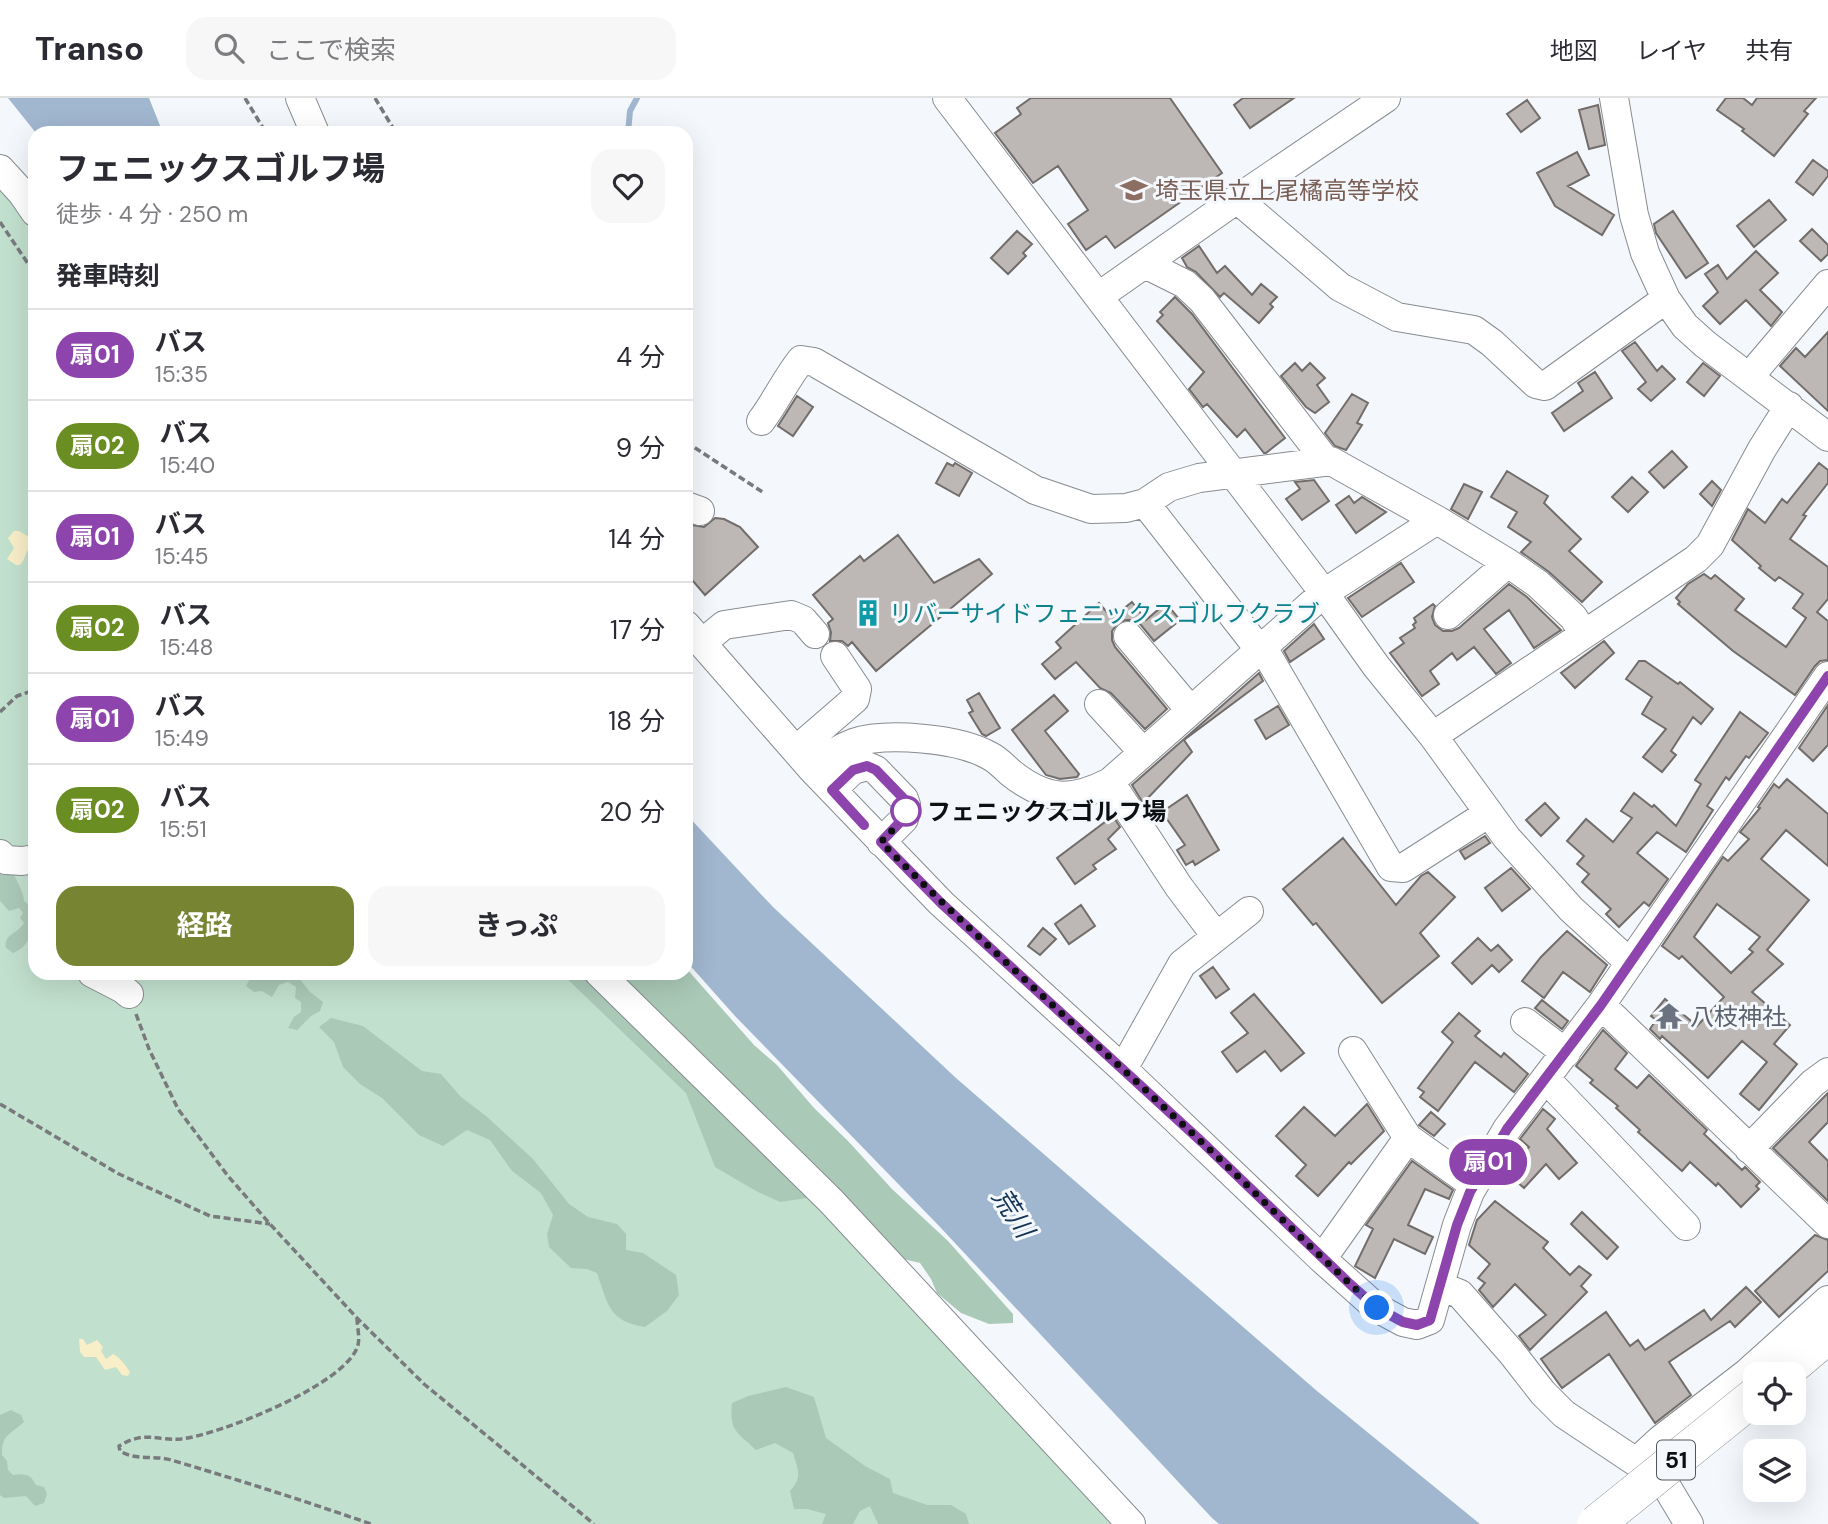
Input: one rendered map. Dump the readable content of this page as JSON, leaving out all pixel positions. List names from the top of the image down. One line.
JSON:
{"streets":{"main road":["51"]},"water":["荒川"],"places":{"school or university":["埼玉県立上尾橘高等学校"],"building":["リバーサイドフェニックスゴルフクラブ"],"other":["フェニックスゴルフ場"],"temple":["八枝神社"]},"lines":["bus line 扇01"],"page":{"header":"Transo","search":"ここで検索","nav":["地図","レイヤ","共有"],"on_map":"扇01","heading":[["フェニックスゴルフ場","徒歩 · 4 分 · 250 m"],"発車時刻"],"list":[{"mark":"扇01","name":"バス","note":"15:35","value":"4 分"},{"mark":"扇02","name":"バス","note":"15:40","value":"9 分"},{"mark":"扇01","name":"バス","note":"15:45","value":"14 分"},{"mark":"扇02","name":"バス","note":"15:48","value":"17 分"},{"mark":"扇01","name":"バス","note":"15:49","value":"18 分"},{"mark":"扇02","name":"バス","note":"15:51","value":"20 分"}],"buttons":["経路","きっぷ"]}}
